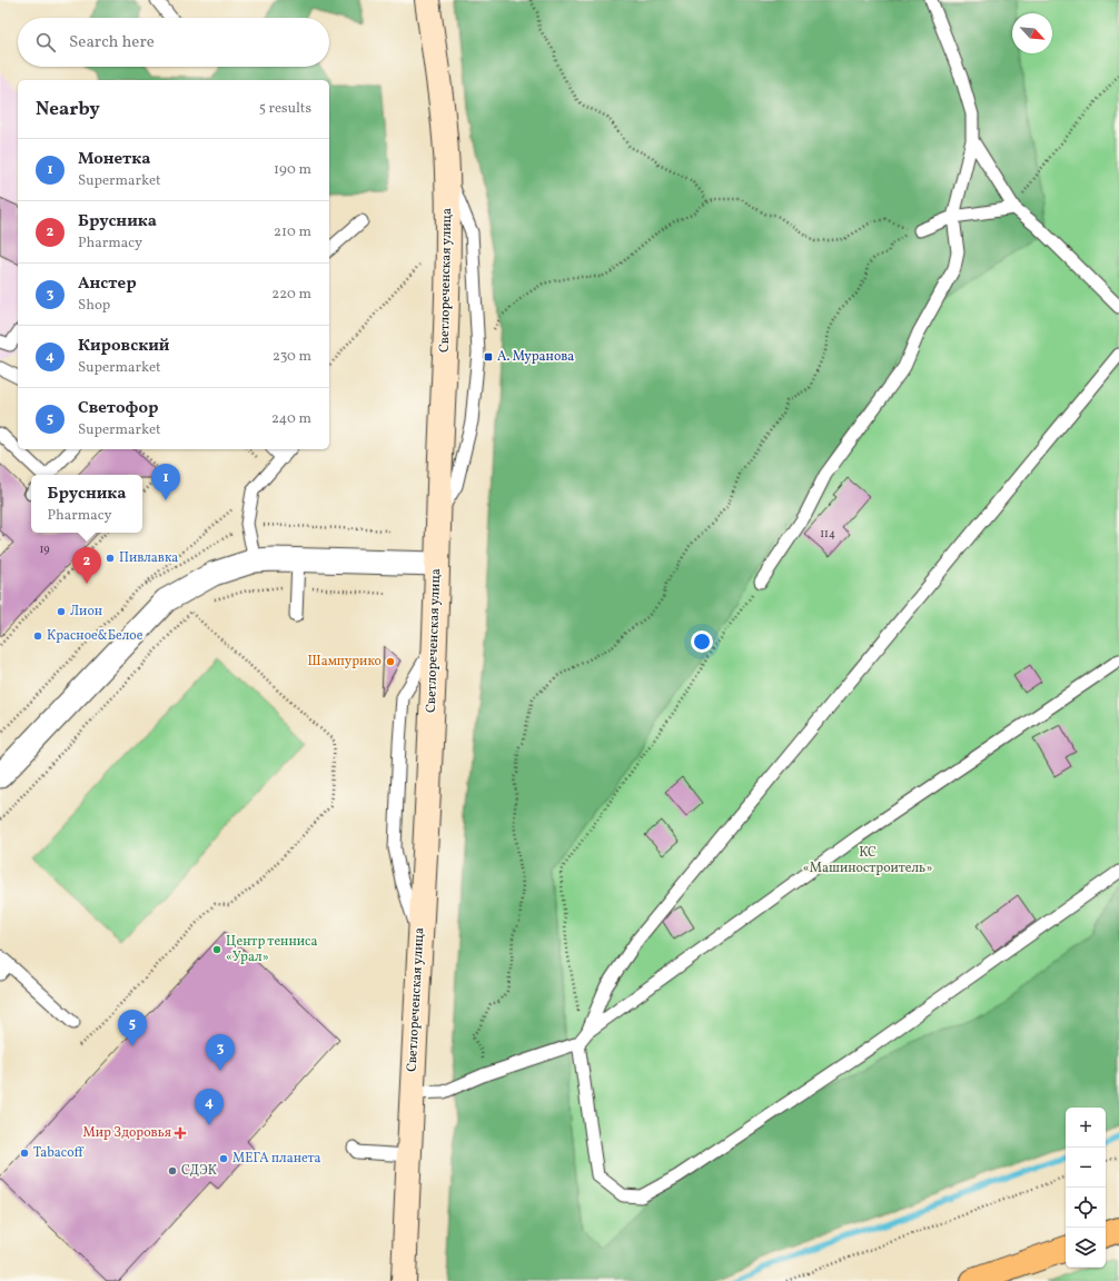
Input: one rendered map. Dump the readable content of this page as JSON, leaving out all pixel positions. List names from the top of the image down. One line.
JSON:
{"streets":{"main road":["Светлореченская улица"]},"parks":["КС «Машиностроитель»"],"places":{"transit":["А. Муранова"],"other":["Пивлавка","Лион","Красное&Белое","Шампурико","Центр тенниса «Урал»","Tabacoff","МЕГА планета","СДЭК"],"health":["Мир Здоровья"]},"house_numbers":["114","19"],"north":"bottom right","page":{"search":"Search here","heading":["Nearby","5 results"],"list":[{"mark":"1","name":"Монетка","note":"Supermarket","value":"190 m"},{"mark":"2","name":"Брусника","note":"Pharmacy","value":"210 m"},{"mark":"3","name":"Анстер","note":"Shop","value":"220 m"},{"mark":"4","name":"Кировский","note":"Supermarket","value":"230 m"},{"mark":"5","name":"Светофор","note":"Supermarket","value":"240 m"}],"pins":["1","2","5","3","4"],"popup":["Брусника","Pharmacy"],"map_buttons":["+","−"]}}
